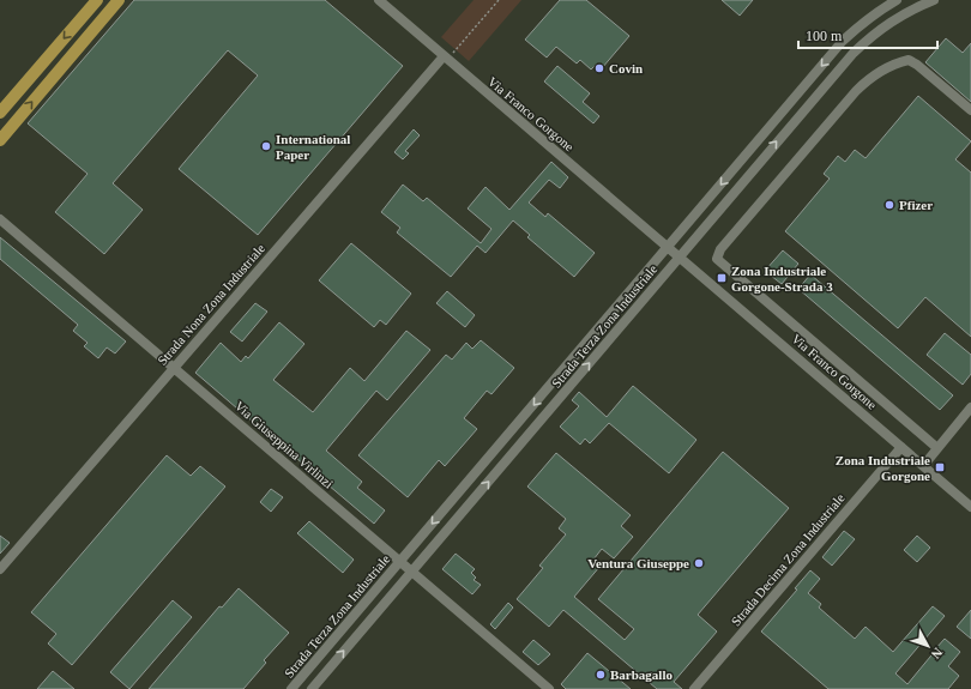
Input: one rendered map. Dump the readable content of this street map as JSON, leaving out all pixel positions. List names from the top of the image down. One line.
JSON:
{"streets":{"street":["Via Franco Gorgone","Strada Nona Zona Industriale","Strada Terza Zona Industriale","Via Giuseppina Virlinzi","Strada Decima Zona Industriale"]},"crossings":[["Via Franco Gorgone","Strada Nona Zona Industriale"],["Via Franco Gorgone","Strada Terza Zona Industriale"],["Via Franco Gorgone","Strada Decima Zona Industriale"],["Strada Nona Zona Industriale","Via Giuseppina Virlinzi"],["Strada Terza Zona Industriale","Via Giuseppina Virlinzi"]],"places":{"other":["Covin","International Paper","Pfizer","Ventura Giuseppe","Barbagallo"],"transit":["Zona Industriale Gorgone-Strada 3","Zona Industriale Gorgone"]},"scale_bar":"100 m","north":"bottom right"}
